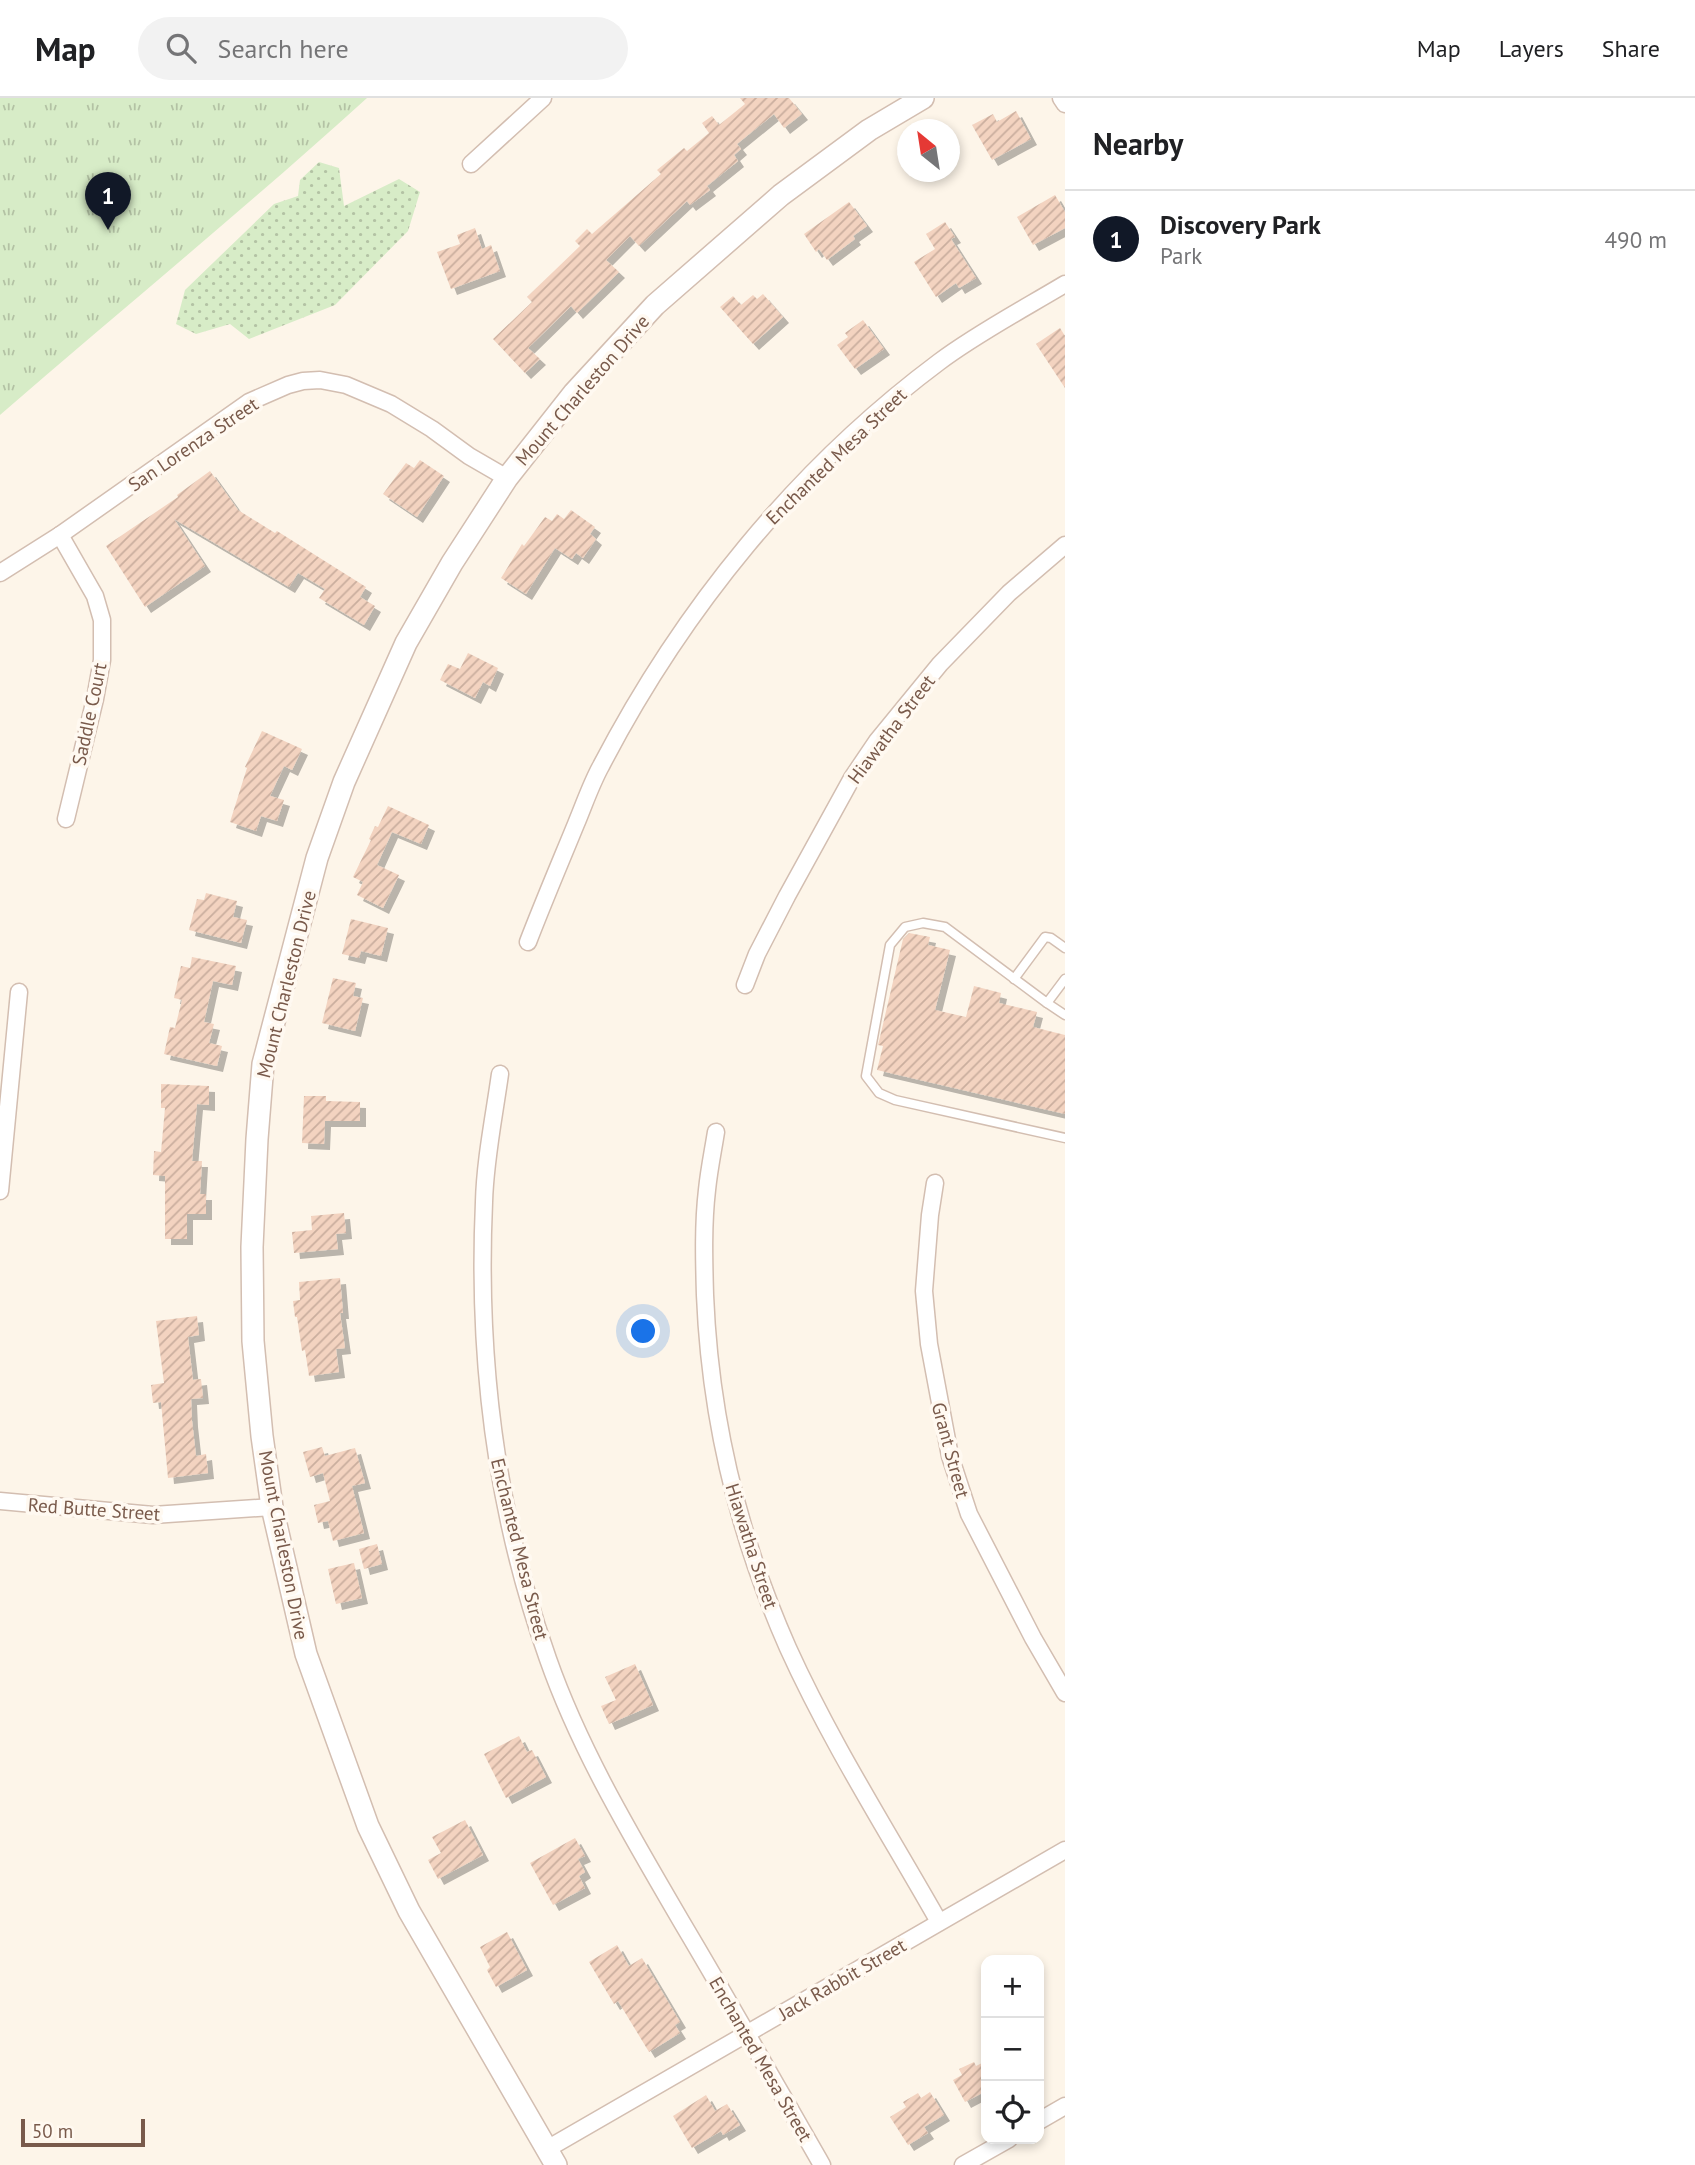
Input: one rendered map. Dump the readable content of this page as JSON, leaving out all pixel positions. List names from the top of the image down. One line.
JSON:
{"streets":{"street":["Mount Charleston Drive","San Lorenza Street","Enchanted Mesa Street","Saddle Court","Hiawatha Street","Grant Street","Red Butte Street","Jack Rabbit Street"]},"crossings":[["Mount Charleston Drive","San Lorenza Street"],["Mount Charleston Drive","Red Butte Street"],["Mount Charleston Drive","Jack Rabbit Street"],["San Lorenza Street","Saddle Court"],["Enchanted Mesa Street","Jack Rabbit Street"],["Hiawatha Street","Jack Rabbit Street"]],"scale_bar":"50 m","north":"top left","page":{"header":"Map","search":"Search here","nav":["Map","Layers","Share"],"heading":"Nearby","pins":"1","list":[{"mark":"1","name":"Discovery Park","note":"Park","value":"490 m"}],"map_buttons":["+","−"],"scale":"50 m"}}
